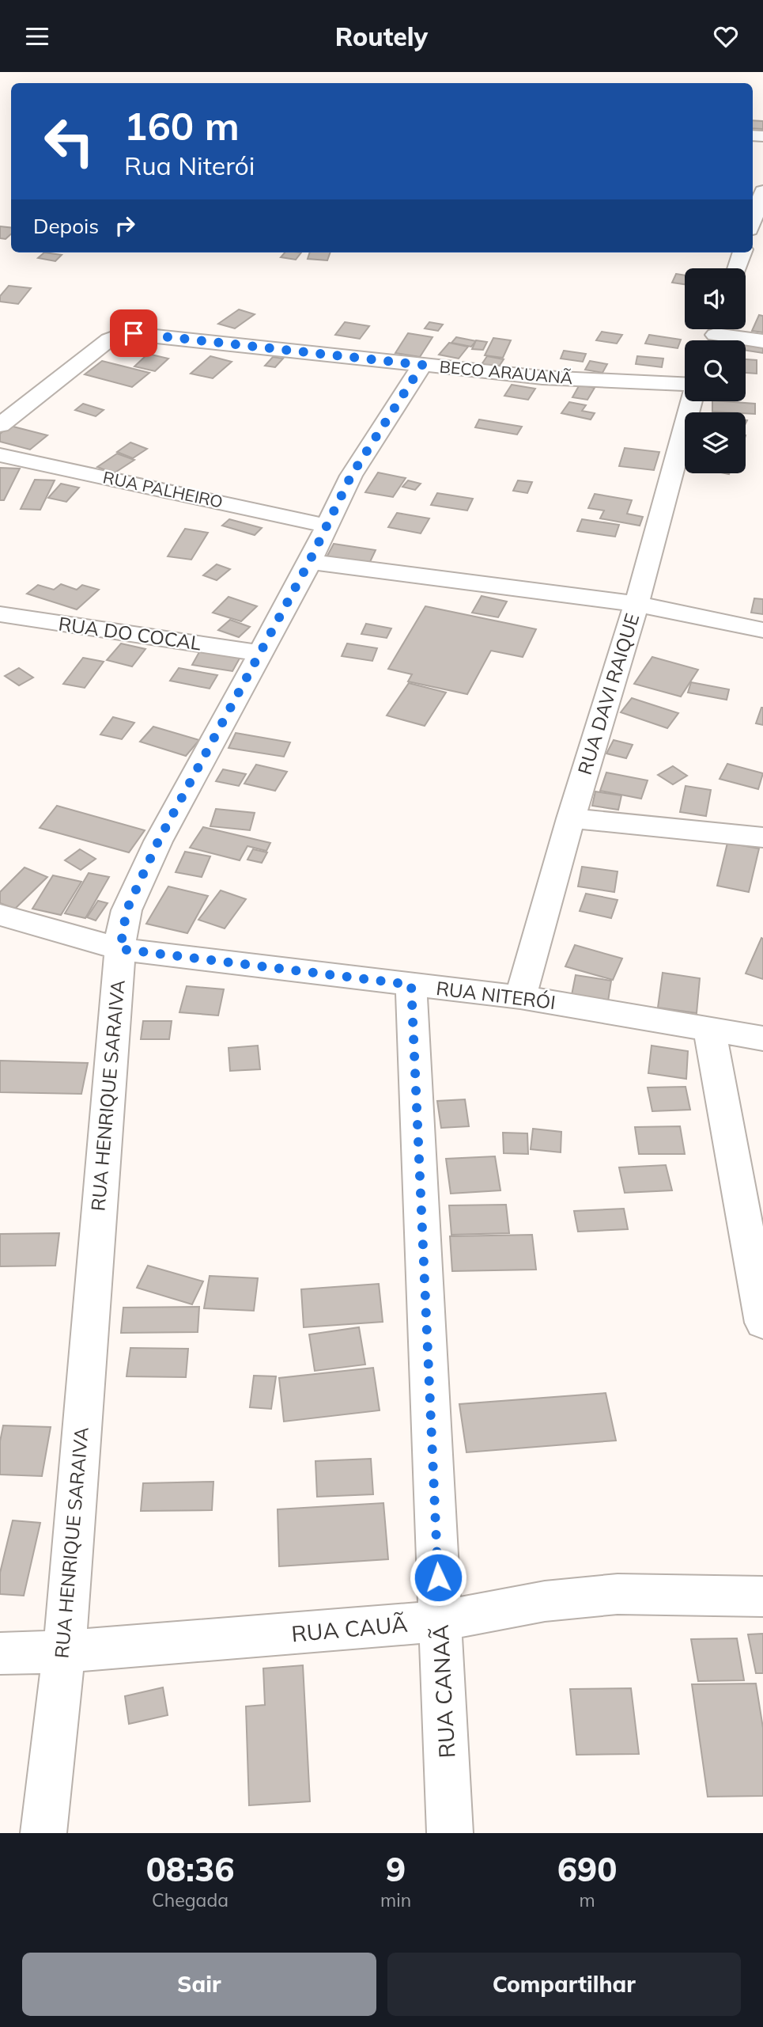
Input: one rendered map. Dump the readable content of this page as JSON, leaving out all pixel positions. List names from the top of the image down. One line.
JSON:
{"streets":{"street":["BECO ARAUANÃ","RUA PALHEIRO","RUA DO COCAL","RUA DAVI RAIQUE","RUA NITERÓI","RUA HENRIQUE SARAIVA","RUA CAUÃ","RUA CANAÃ"]},"crossings":[["BECO ARAUANÃ","RUA HENRIQUE SARAIVA"],["RUA PALHEIRO","RUA HENRIQUE SARAIVA"],["RUA DO COCAL","RUA HENRIQUE SARAIVA"],["RUA DAVI RAIQUE","RUA NITERÓI"],["RUA NITERÓI","RUA HENRIQUE SARAIVA"],["RUA NITERÓI","RUA CANAÃ"],["RUA HENRIQUE SARAIVA","RUA CAUÃ"],["RUA CAUÃ","RUA CANAÃ"]],"page":{"header":"Routely","turn":["160 m","Rua Niterói"],"then":"Depois","eta":["08:36","Chegada","9","min","690","m"],"buttons":["Sair","Compartilhar"]}}
